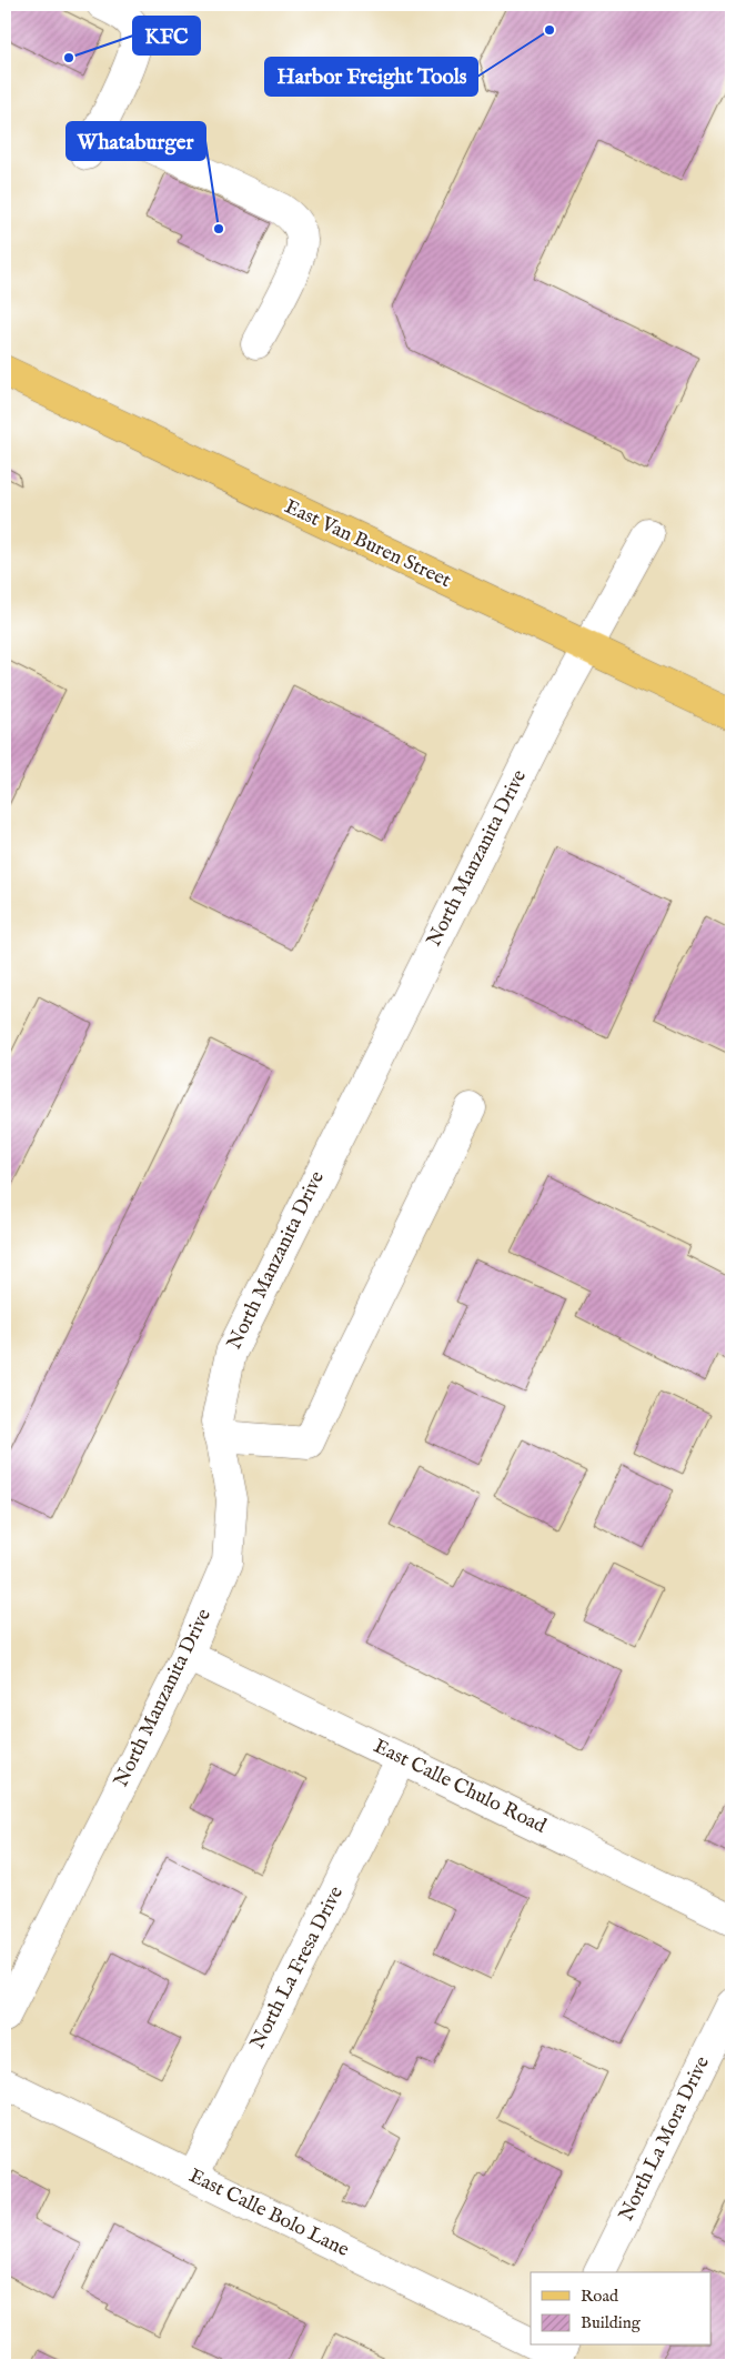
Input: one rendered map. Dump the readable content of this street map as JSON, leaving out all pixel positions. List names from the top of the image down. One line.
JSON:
{"streets":{"main road":["East Van Buren Street"],"street":["North Manzanita Drive","East Calle Chulo Road","North La Fresa Drive","North La Mora Drive","East Calle Bolo Lane"]},"crossings":[["East Van Buren Street","North Manzanita Drive"],["North Manzanita Drive","East Calle Chulo Road"],["East Calle Chulo Road","North La Fresa Drive"],["North La Fresa Drive","East Calle Bolo Lane"]],"places":["Harbor Freight Tools","KFC","Whataburger"],"legend":["Road","Building"]}
